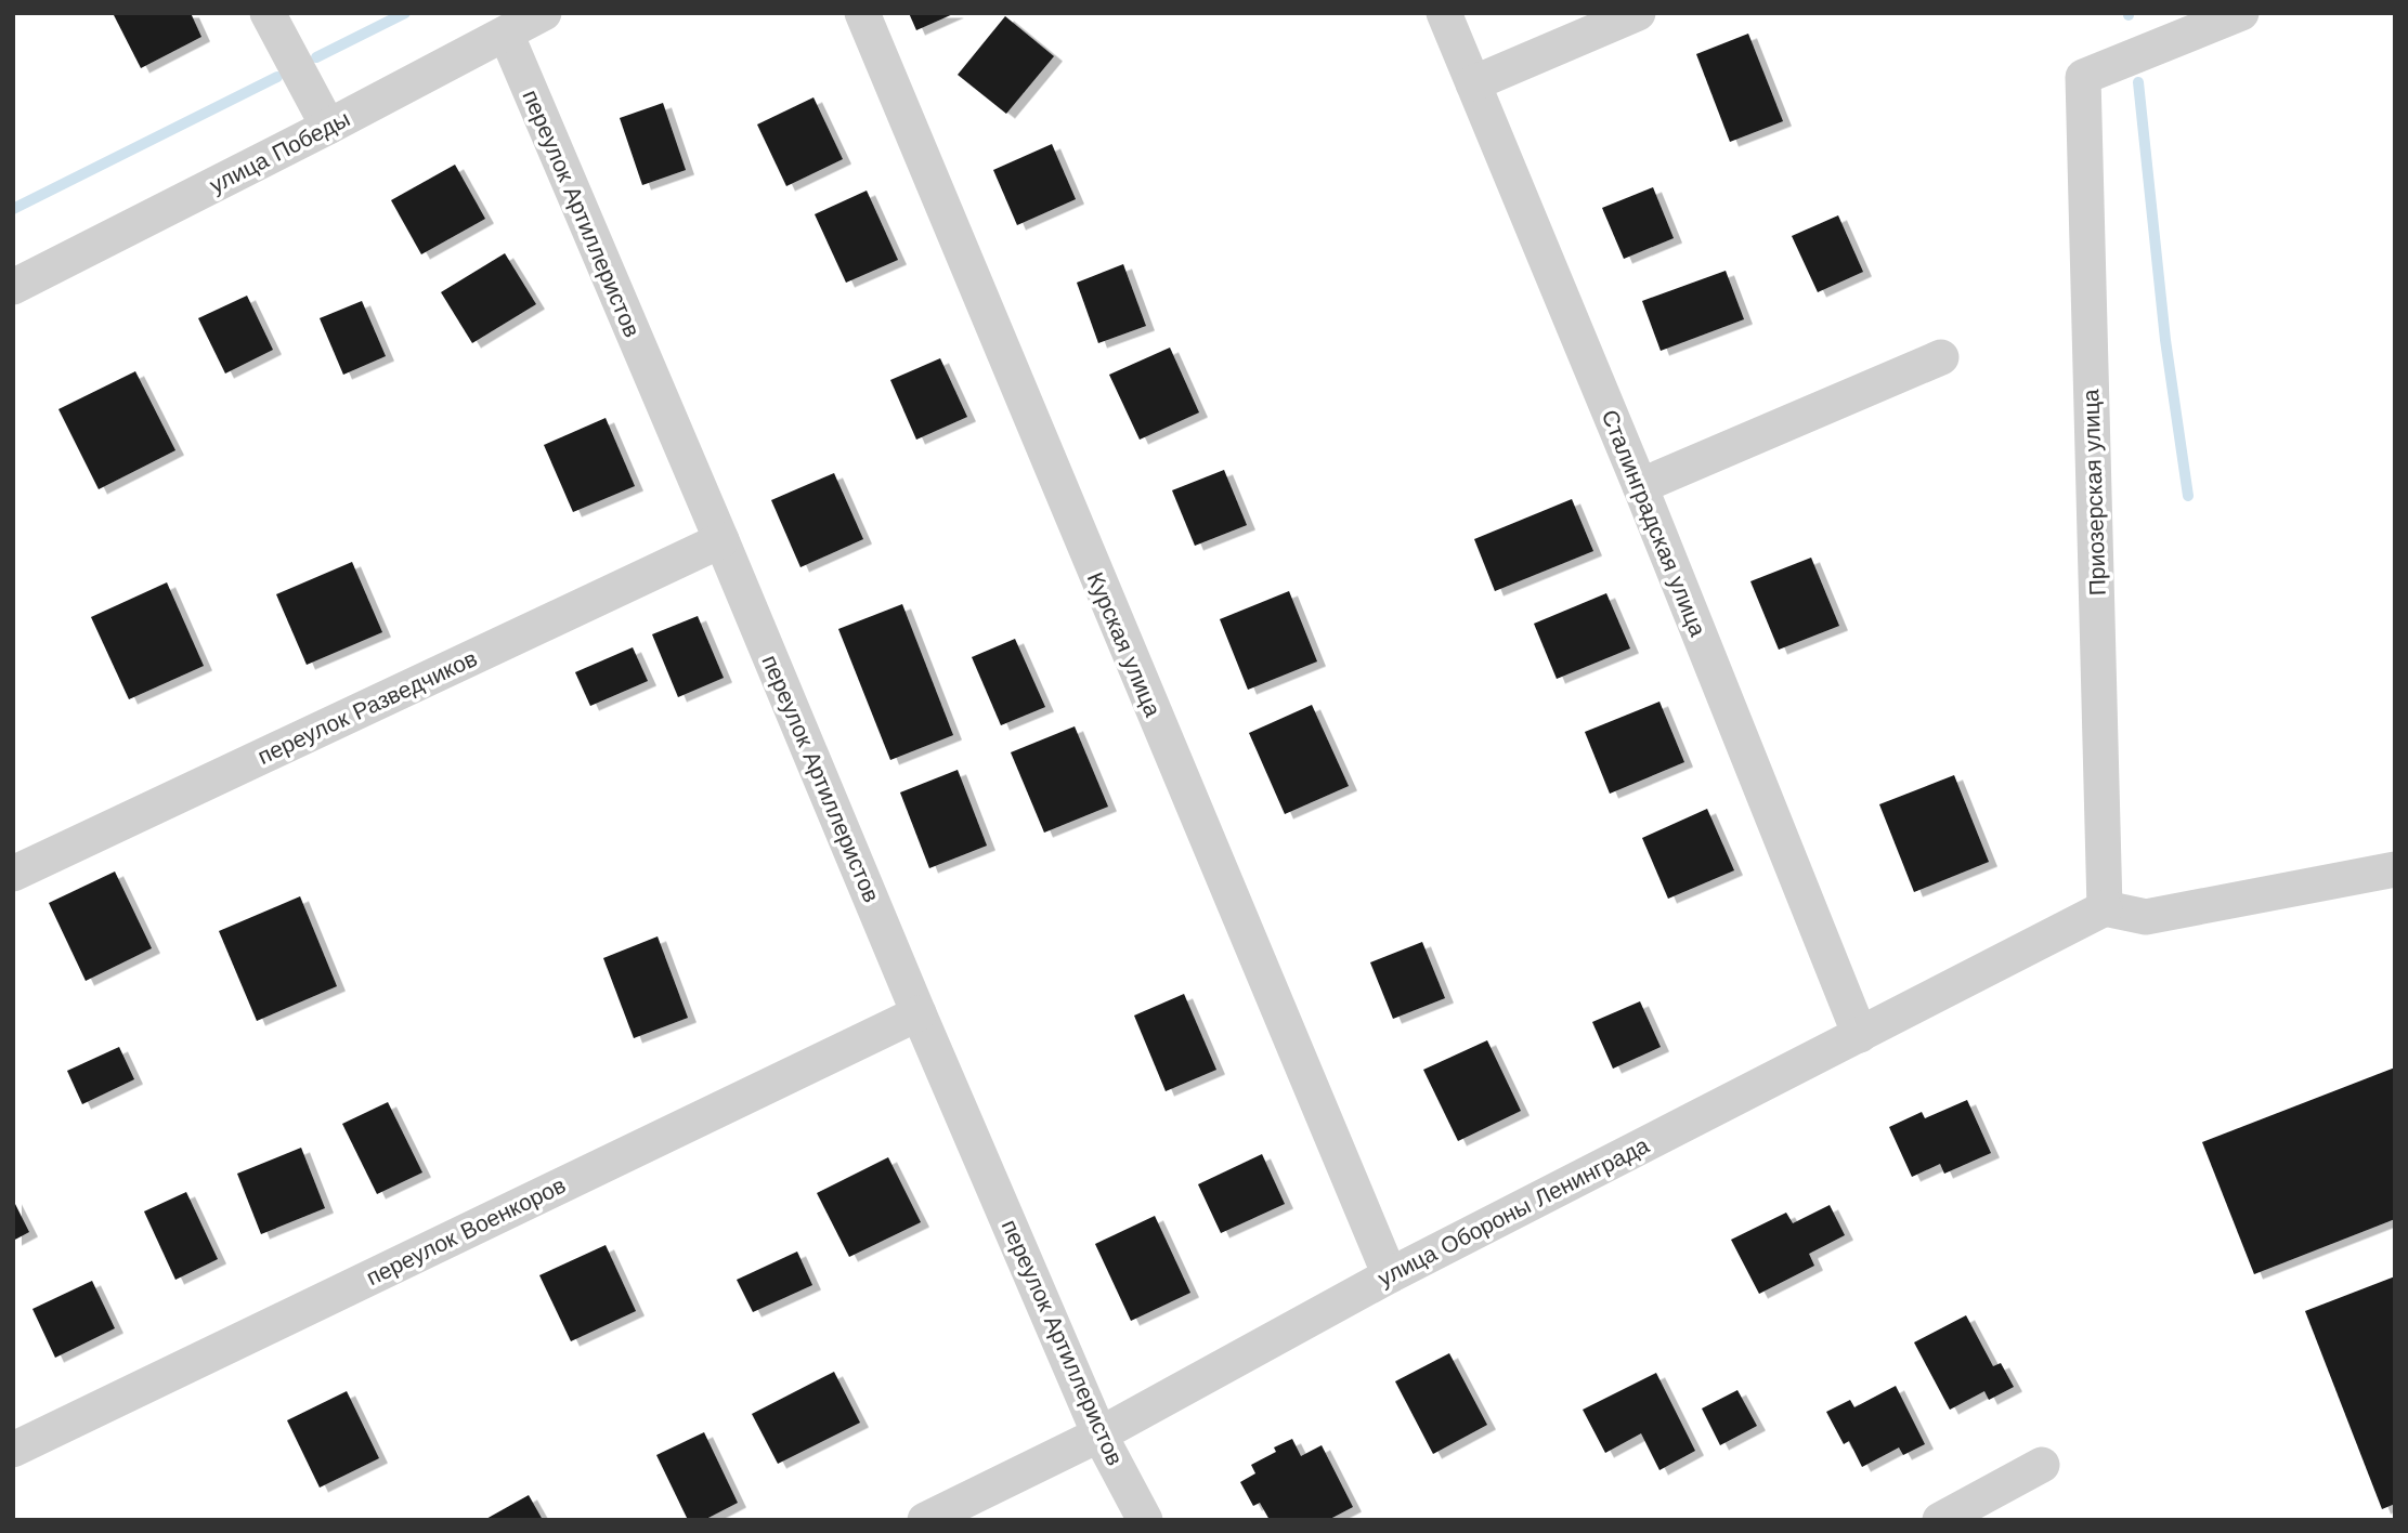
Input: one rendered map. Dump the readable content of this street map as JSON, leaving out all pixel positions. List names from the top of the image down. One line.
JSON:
{"streets":{"street":["улица Победы","переулок Артиллеристов","Приозерская улица","Сталинградская улица","Курская улица","переулок Разведчиков","улица Обороны Ленинграда","переулок Военкоров"]},"crossings":[["улица Победы","переулок Артиллеристов"],["переулок Артиллеристов","переулок Разведчиков"],["переулок Артиллеристов","улица Обороны Ленинграда"],["переулок Артиллеристов","переулок Военкоров"],["Приозерская улица","улица Обороны Ленинграда"],["Сталинградская улица","улица Обороны Ленинграда"],["Курская улица","улица Обороны Ленинграда"]]}
